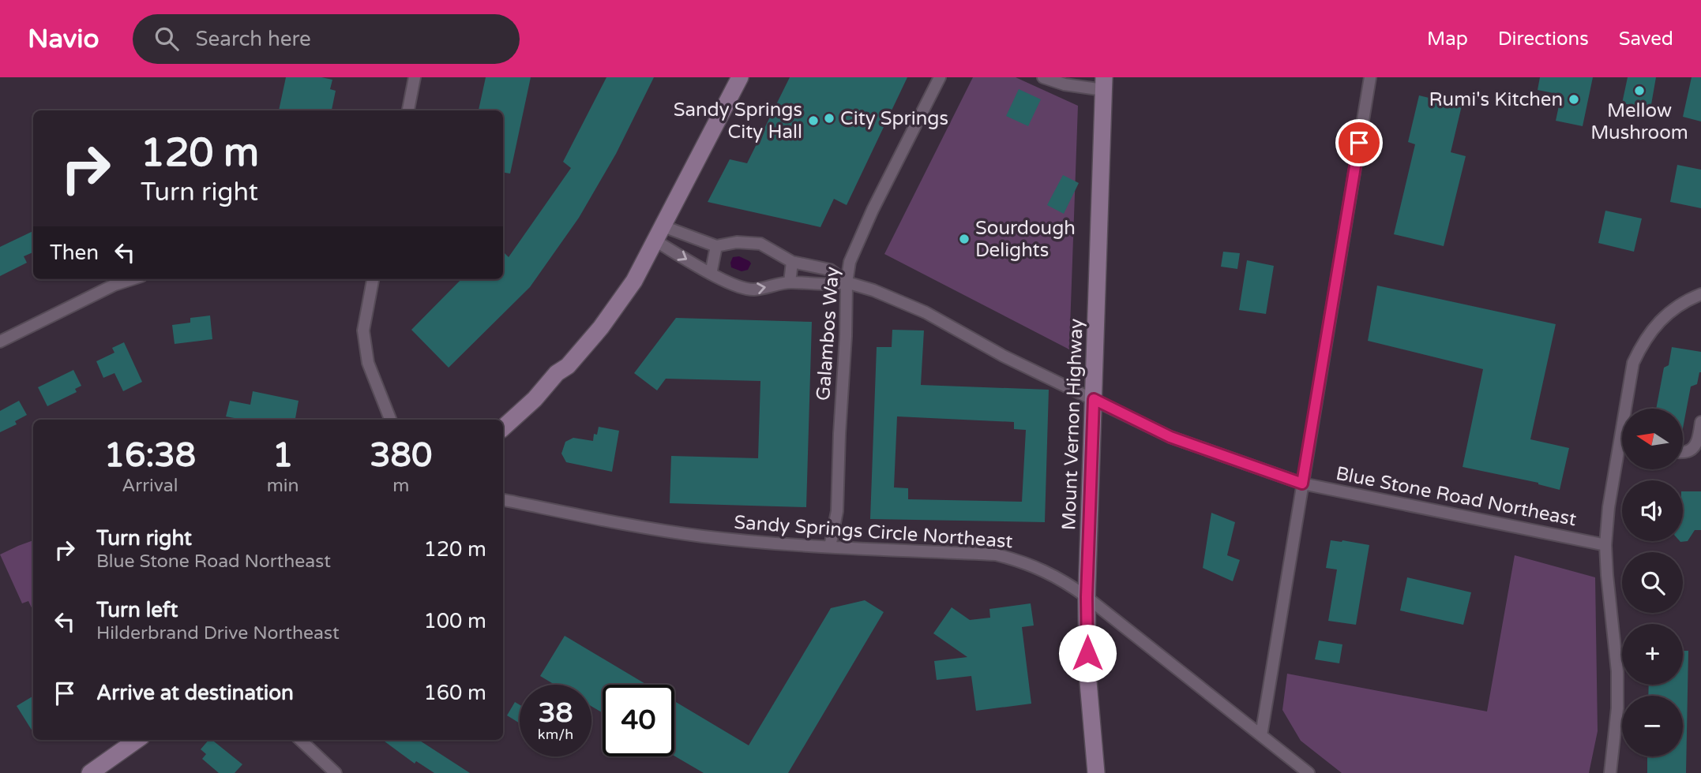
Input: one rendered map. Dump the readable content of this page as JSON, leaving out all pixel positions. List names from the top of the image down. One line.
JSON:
{"streets":{"street":["Galambos Way","Mount Vernon Highway","Blue Stone Road Northeast","Sandy Springs Circle Northeast"]},"crossings":[["Galambos Way","Blue Stone Road Northeast"],["Galambos Way","Sandy Springs Circle Northeast"],["Mount Vernon Highway","Blue Stone Road Northeast"],["Mount Vernon Highway","Sandy Springs Circle Northeast"]],"places":["Mellow Mushroom","Rumi's Kitchen","City Springs","Sandy Springs City Hall","Sourdough Delights"],"north":"left","page":{"header":"Navio","search":"Search here","nav":["Map","Directions","Saved"],"turn":["120 m","Turn right"],"then":"Then","map_buttons":["+","−"],"eta":["16:38","Arrival","1","min","380","m"],"list":[{"name":"Turn right","note":"Blue Stone Road Northeast","value":"120 m"},{"name":"Turn left","note":"Hilderbrand Drive Northeast","value":"100 m"},{"name":"Arrive at destination","value":"160 m"}],"speed":"38 km/h","limit":"40"}}
